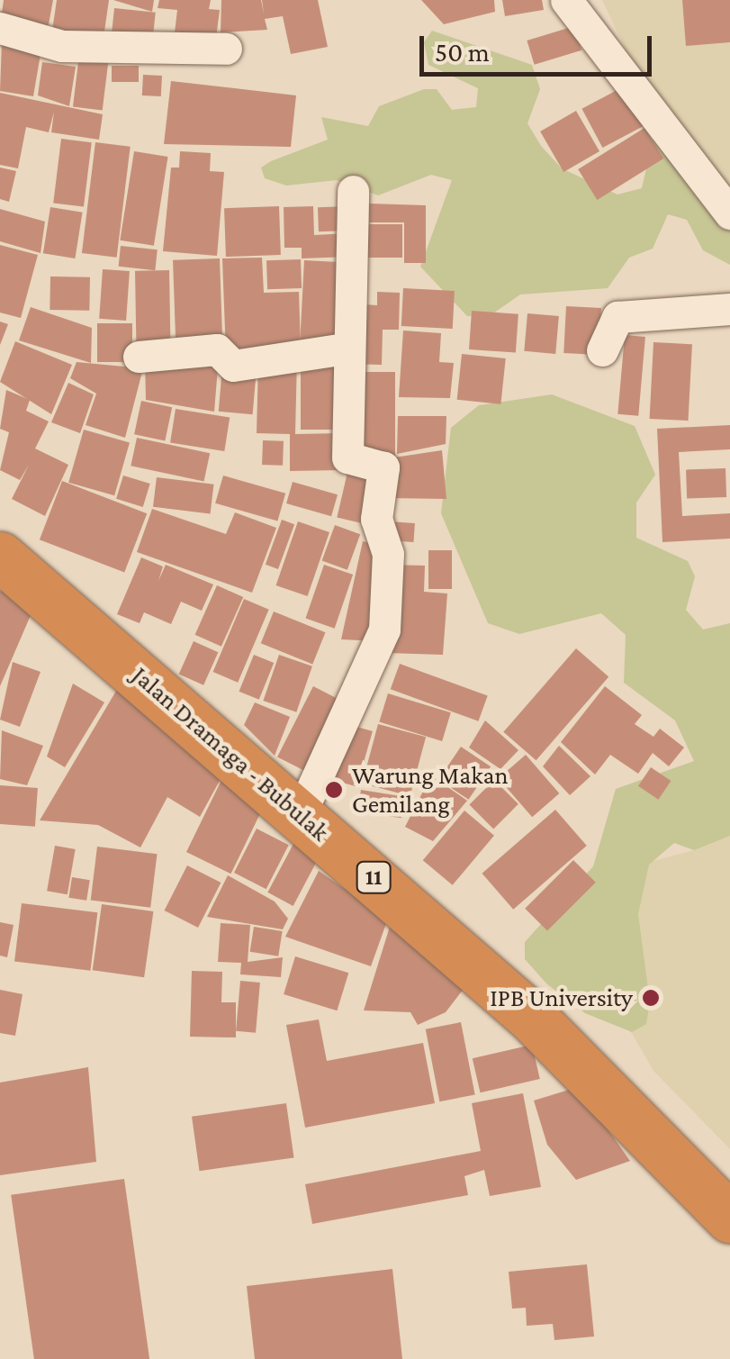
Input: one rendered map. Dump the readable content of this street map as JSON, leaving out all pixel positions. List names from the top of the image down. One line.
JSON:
{"streets":{"highway":["Jalan Dramaga - Bubulak","11"]},"places":["Warung Makan Gemilang","IPB University"],"scale_bar":"50 m"}
